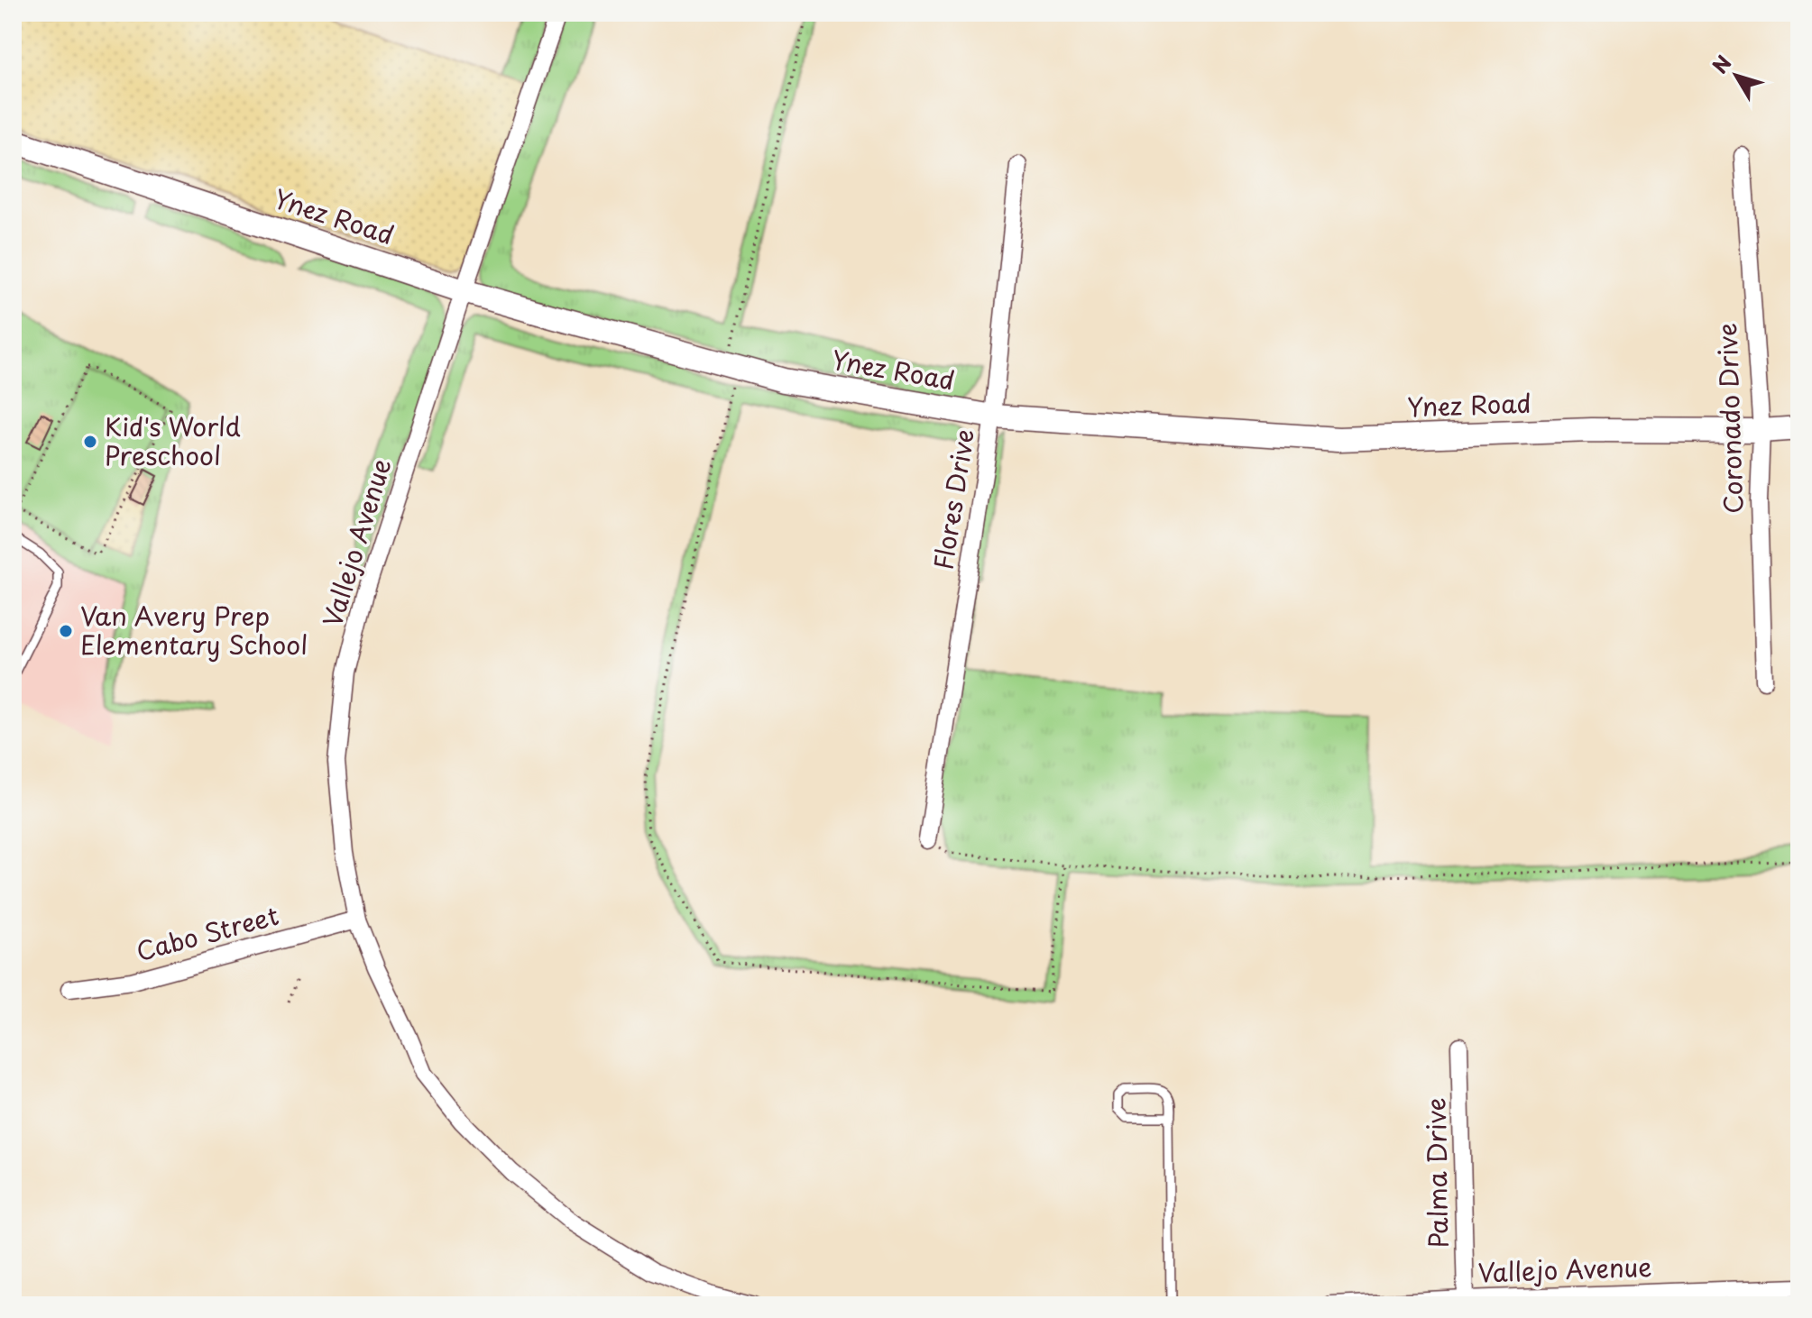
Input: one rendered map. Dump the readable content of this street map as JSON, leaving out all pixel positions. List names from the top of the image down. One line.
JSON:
{"streets":{"main road":["Ynez Road"],"street":["Coronado Drive","Flores Drive","Vallejo Avenue","Cabo Street","Palma Drive"]},"crossings":[["Ynez Road","Coronado Drive"],["Ynez Road","Flores Drive"],["Ynez Road","Vallejo Avenue"],["Vallejo Avenue","Cabo Street"],["Vallejo Avenue","Palma Drive"]],"places":["Kid's World Preschool","Van Avery Prep Elementary School"],"north":"top left"}
